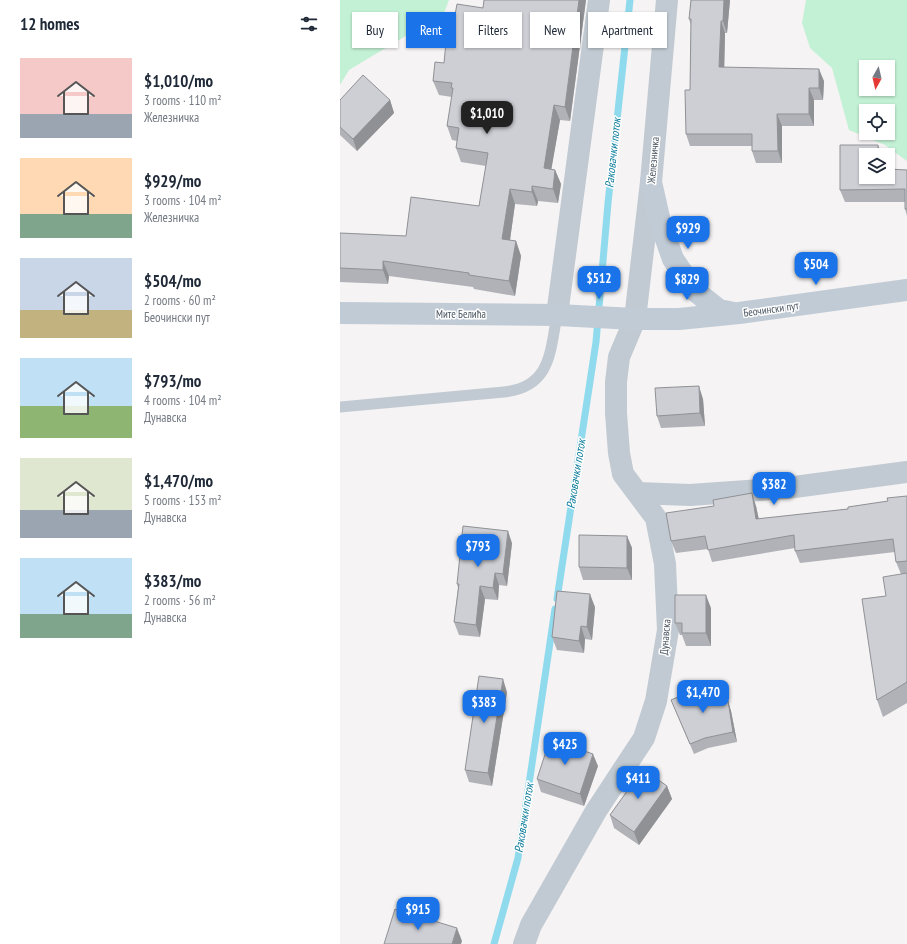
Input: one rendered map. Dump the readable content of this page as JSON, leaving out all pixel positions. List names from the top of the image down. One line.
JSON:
{"streets":{"main road":["Беочински пут","Мите Белића"],"street":["Железничка","Дунавска"]},"crossings":[["Железничка","Беочински пут"],["Железничка","Дунавска"],["Беочински пут","Мите Белића"],["Беочински пут","Дунавска"]],"water":["Раковачки поток"],"north":"bottom","page":{"heading":"12 homes","chip":["Buy","Rent","Filters","New","Apartment"],"list":[{"name":"$1,010/mo","note":"3 rooms · 110 m² · Железничка"},{"name":"$929/mo","note":"3 rooms · 104 m² · Железничка"},{"name":"$504/mo","note":"2 rooms · 60 m² · Беочински пут"},{"name":"$793/mo","note":"4 rooms · 104 m² · Дунавска"},{"name":"$1,470/mo","note":"5 rooms · 153 m² · Дунавска"},{"name":"$383/mo","note":"2 rooms · 56 m² · Дунавска"}],"price":["$1,010","$929","$504","$512","$829","$382","$793","$1,470","$383","$425","$411","$915"]}}
